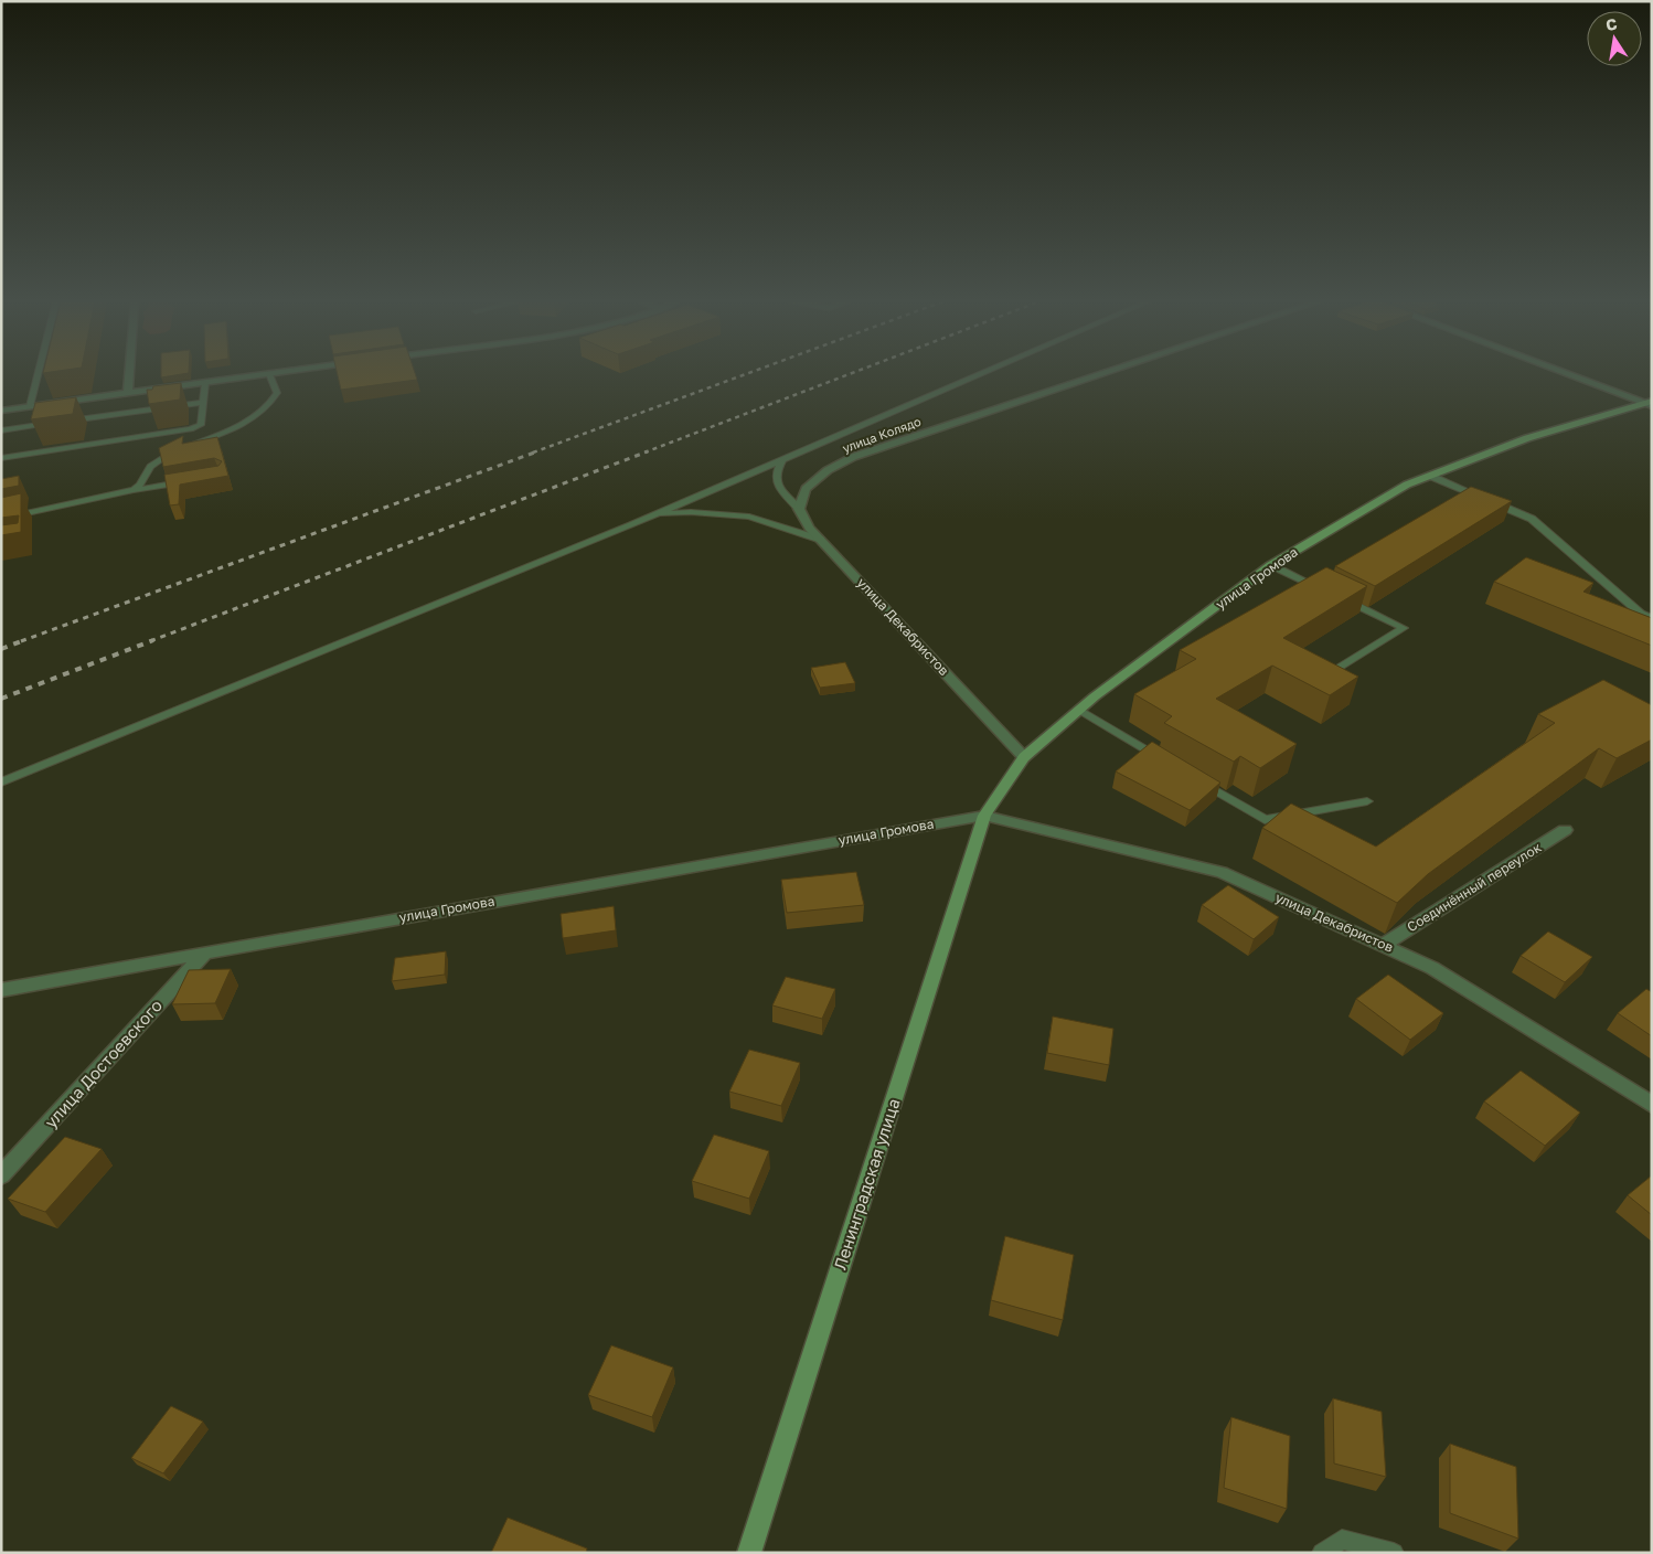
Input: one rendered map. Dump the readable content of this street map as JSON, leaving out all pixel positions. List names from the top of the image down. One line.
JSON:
{"streets":{"street":["улица Колядо","улица Громова","улица Декабристов","Соединённый переулок","улица Достоевского","Ленинградская улица"]},"crossings":[["улица Колядо","улица Декабристов"],["улица Громова","улица Декабристов"],["улица Громова","улица Достоевского"],["улица Громова","Ленинградская улица"],["улица Декабристов","Соединённый переулок"],["улица Декабристов","Ленинградская улица"]],"north":"top"}
